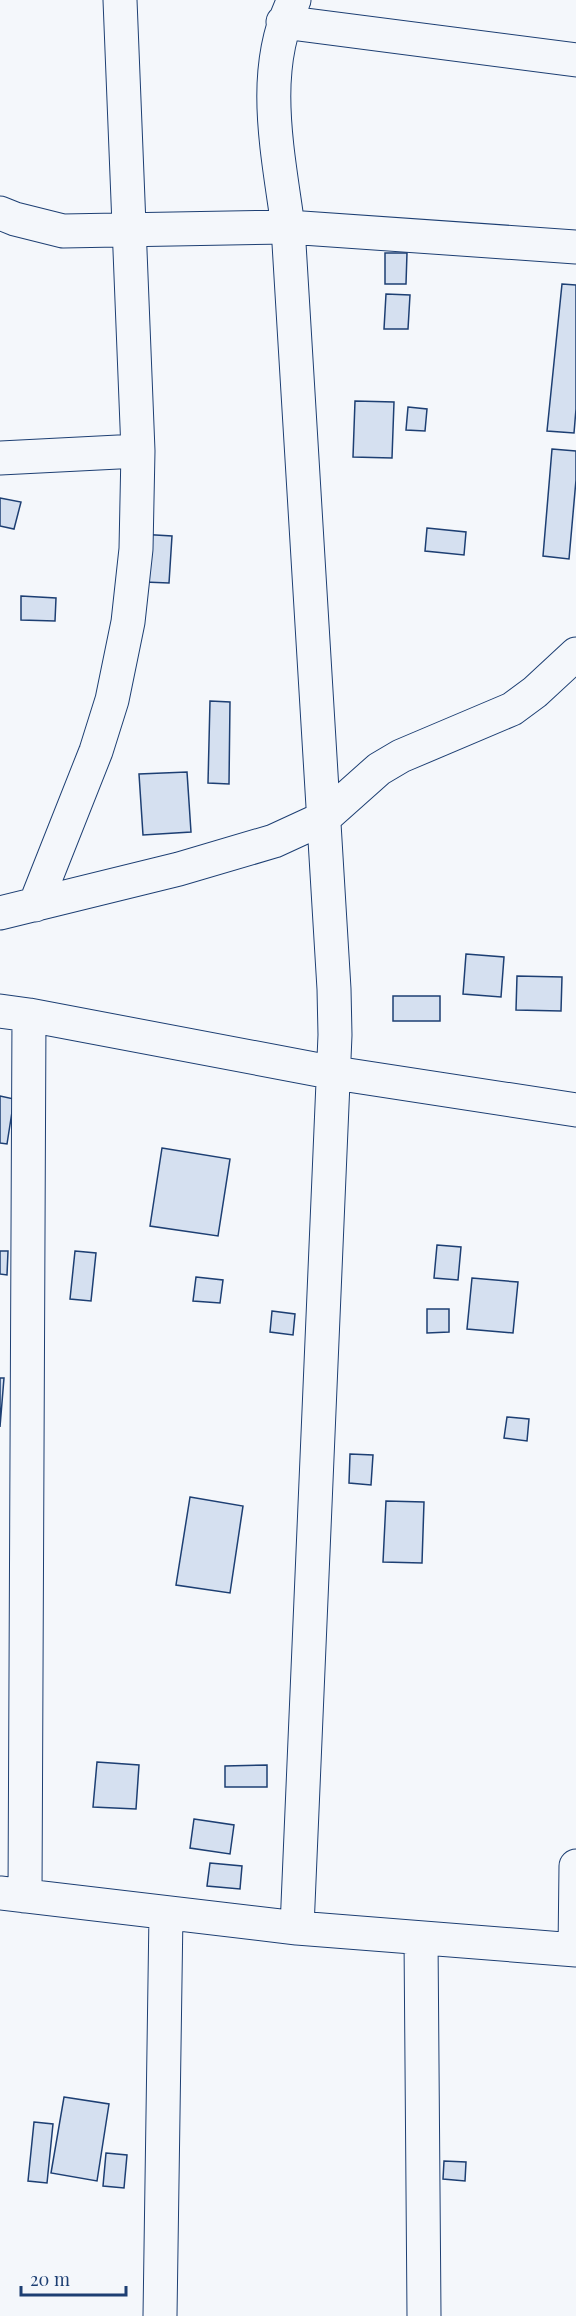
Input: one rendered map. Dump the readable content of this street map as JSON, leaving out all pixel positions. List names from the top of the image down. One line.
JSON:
{"scale_bar":"20 m"}
